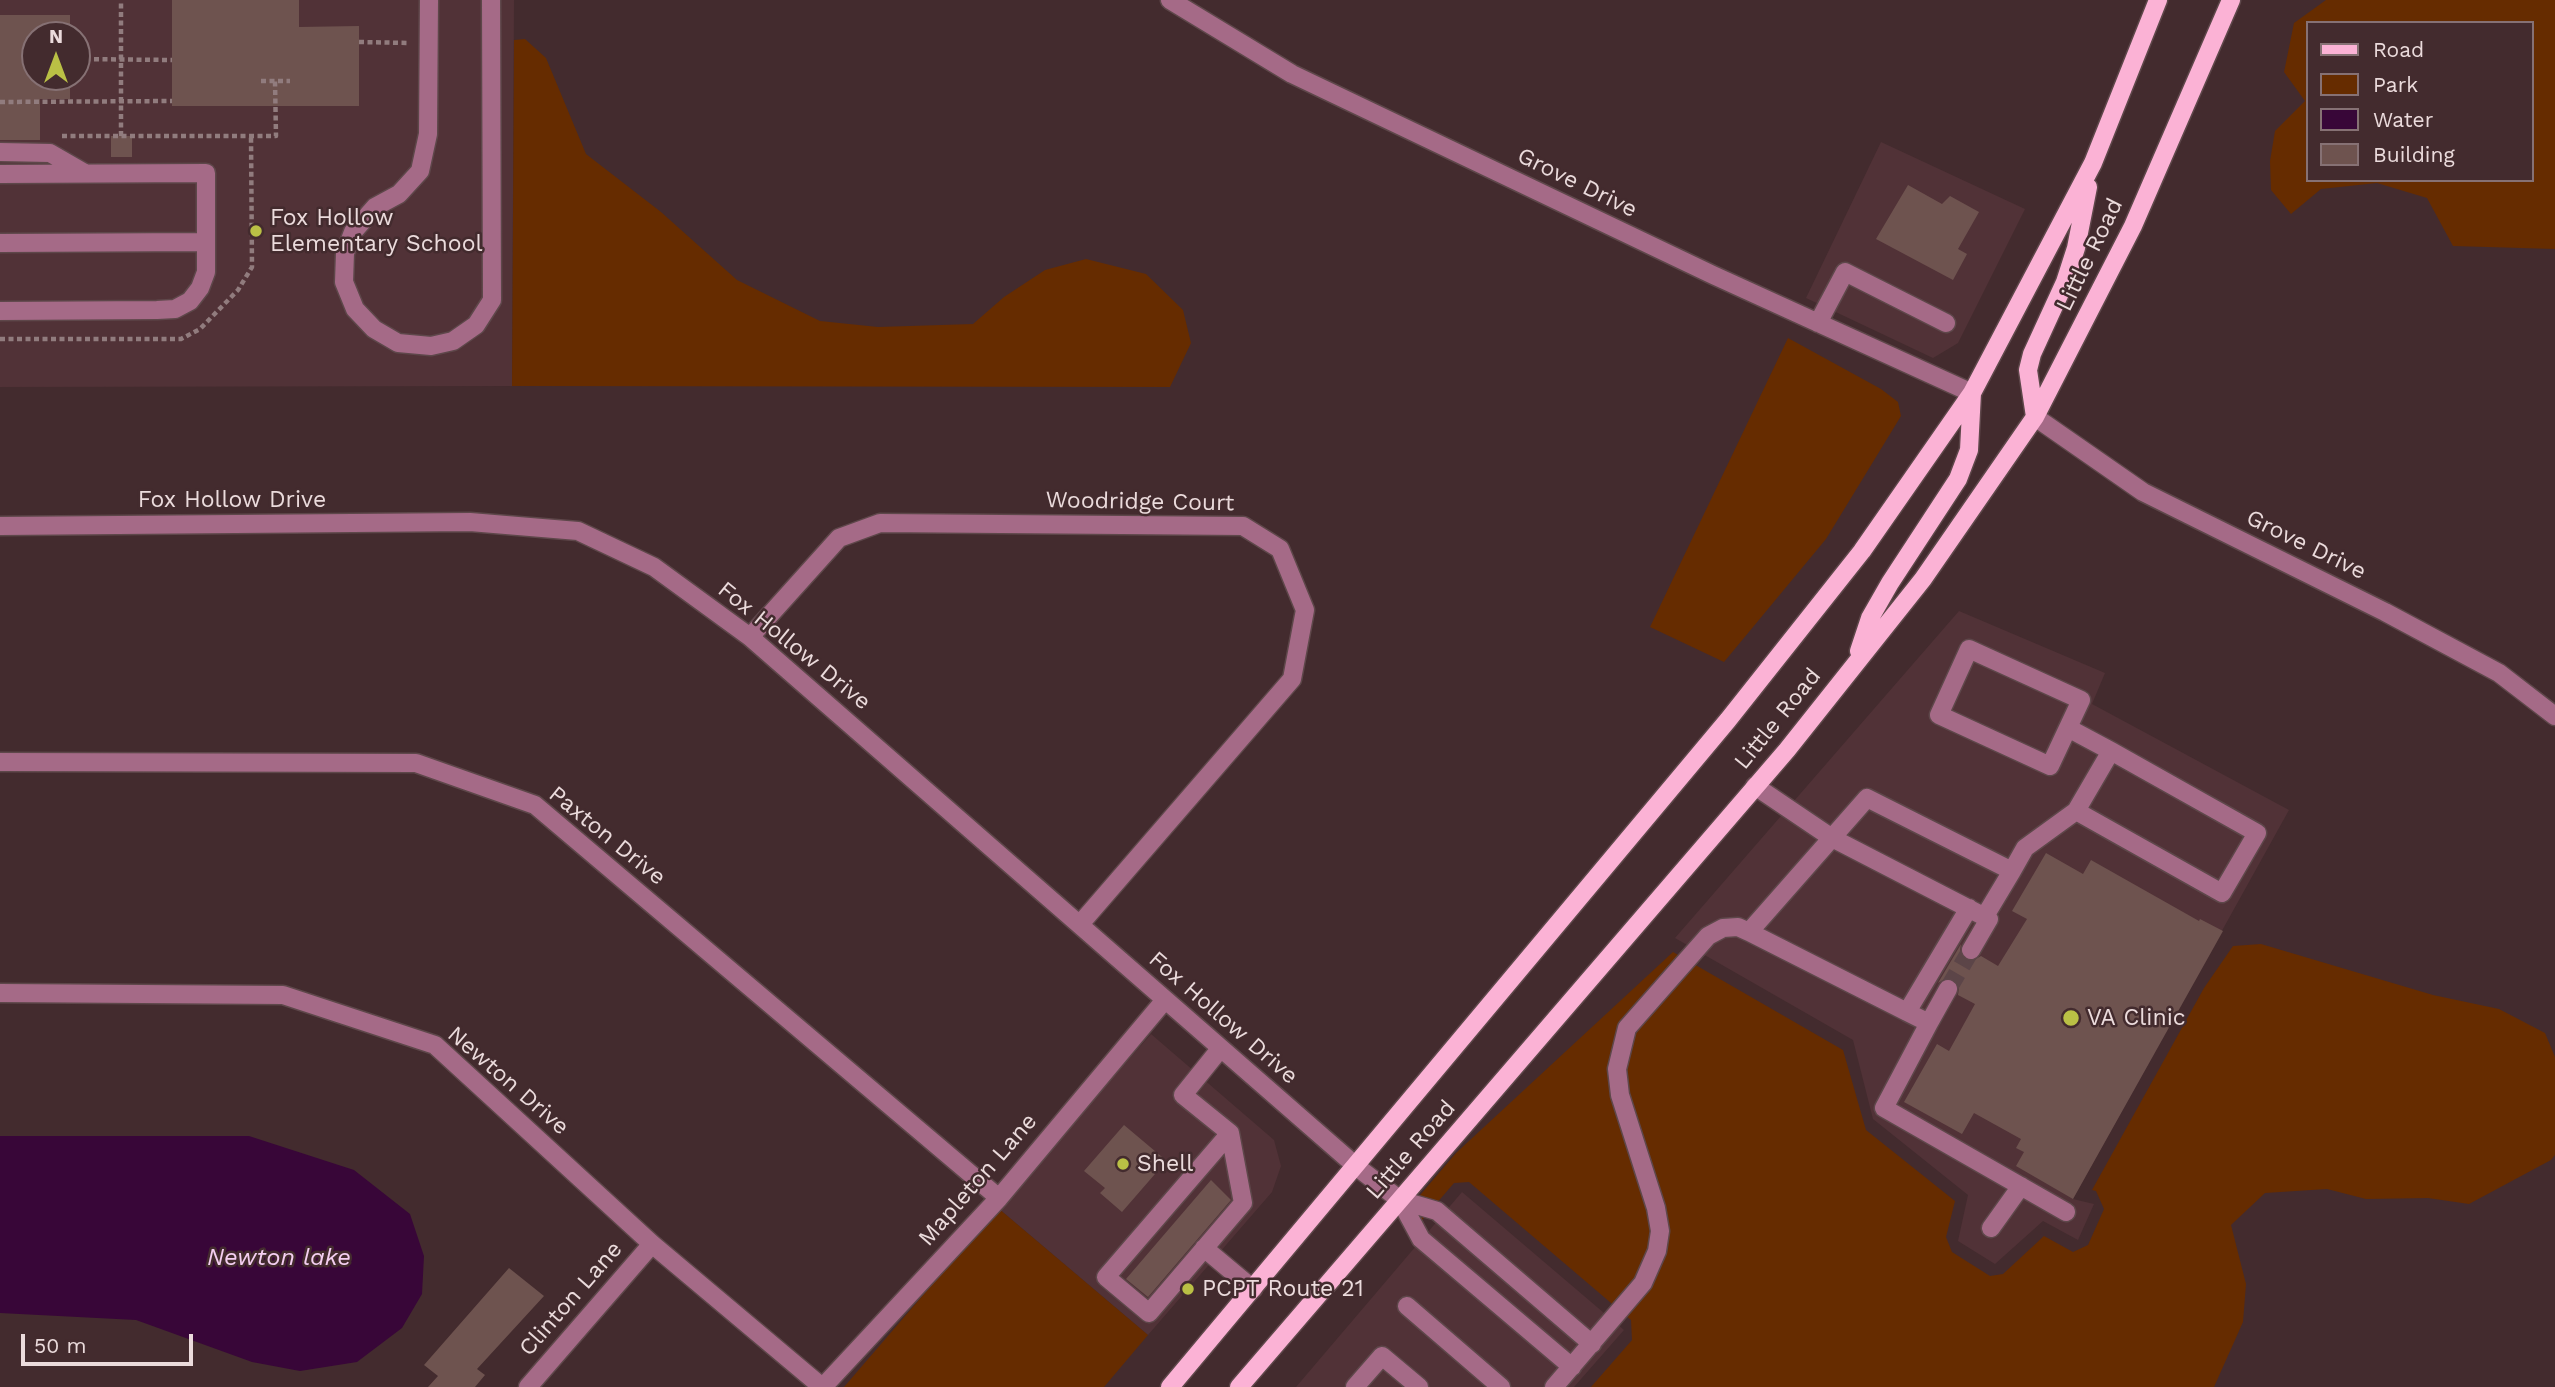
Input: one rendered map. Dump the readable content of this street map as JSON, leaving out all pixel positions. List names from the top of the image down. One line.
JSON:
{"streets":{"main road":["Little Road"],"street":["Grove Drive","Fox Hollow Drive","Woodridge Court","Paxton Drive","Newton Drive","Mapleton Lane","Clinton Lane"]},"crossings":[["Grove Drive","Little Road"],["Little Road","Fox Hollow Drive"],["Fox Hollow Drive","Woodridge Court"],["Fox Hollow Drive","Mapleton Lane"],["Paxton Drive","Mapleton Lane"],["Newton Drive","Mapleton Lane"],["Newton Drive","Clinton Lane"]],"water":["Newton lake"],"places":["Fox Hollow Elementary School","VA Clinic","Shell","PCPT Route 21"],"legend":["Road","Park","Water","Building"],"scale_bar":"50 m","north":"top"}
